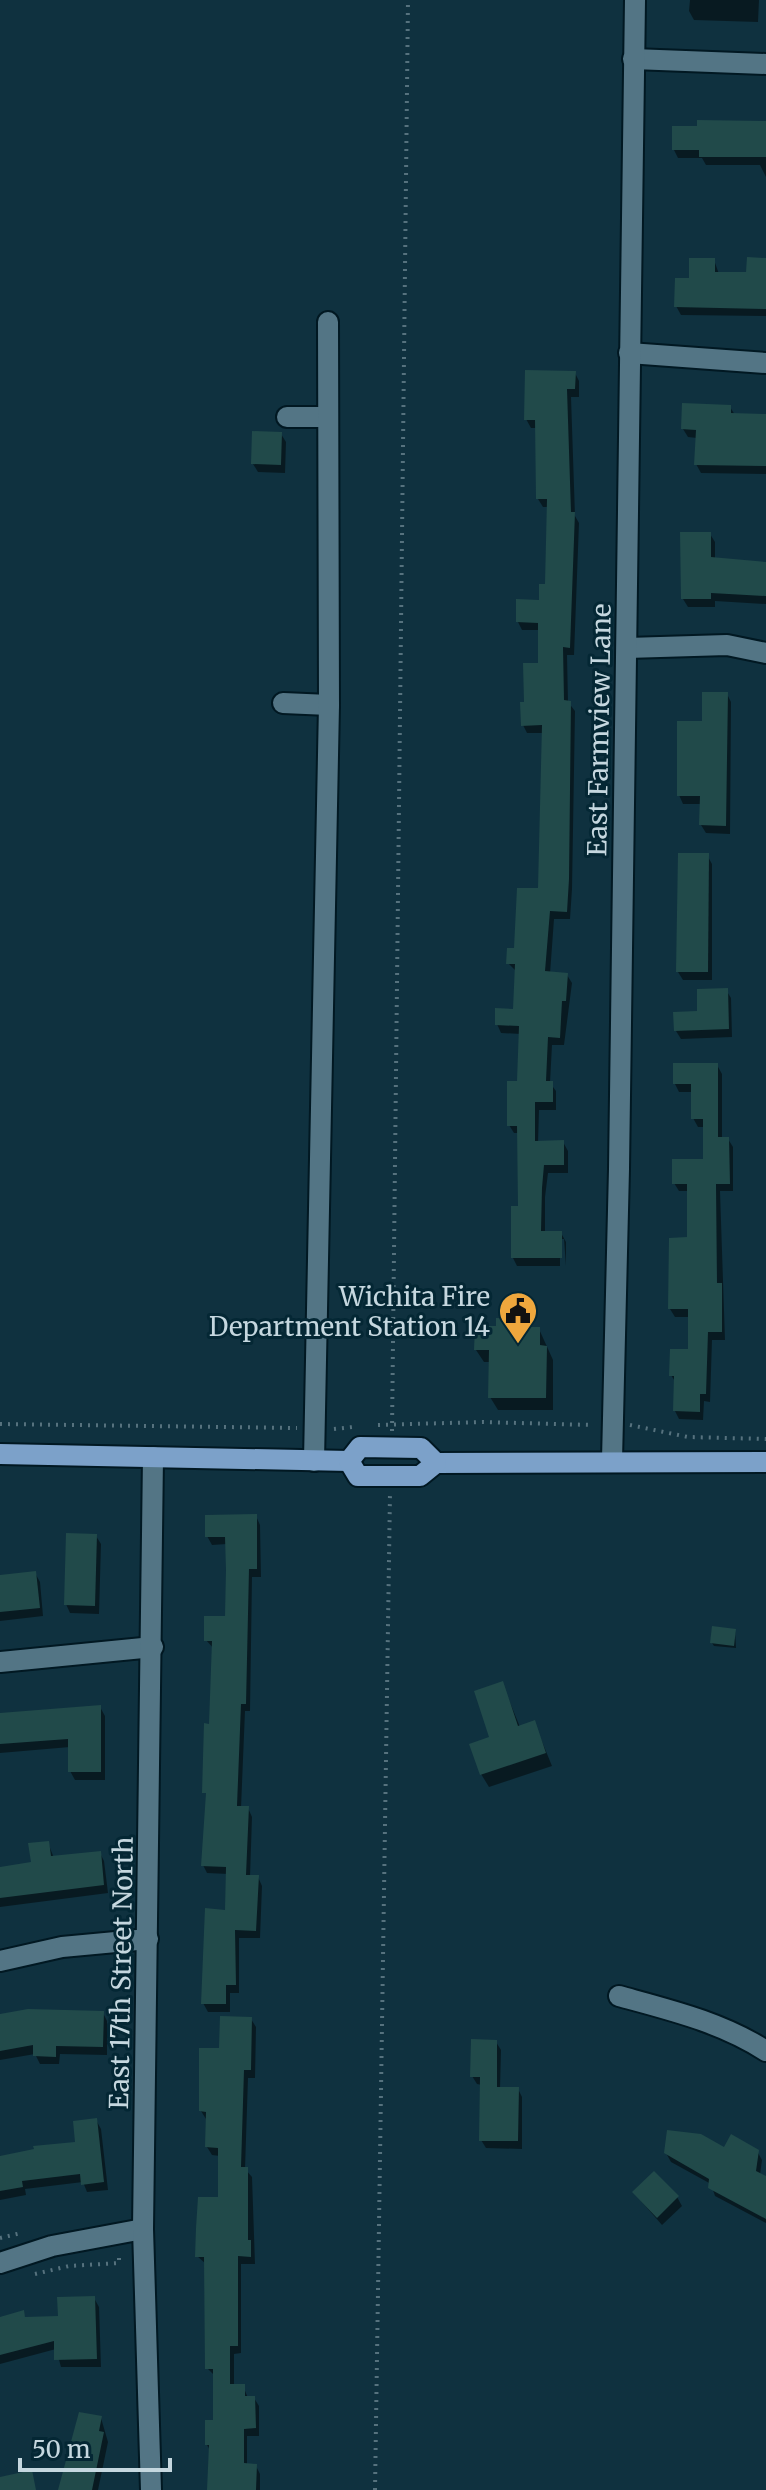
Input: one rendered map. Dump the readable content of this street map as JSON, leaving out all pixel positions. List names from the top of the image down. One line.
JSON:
{"streets":{"street":["East Farmview Lane","East 17th Street North"]},"places":{"public building":["Wichita Fire Department Station 14"]},"scale_bar":"50 m"}
